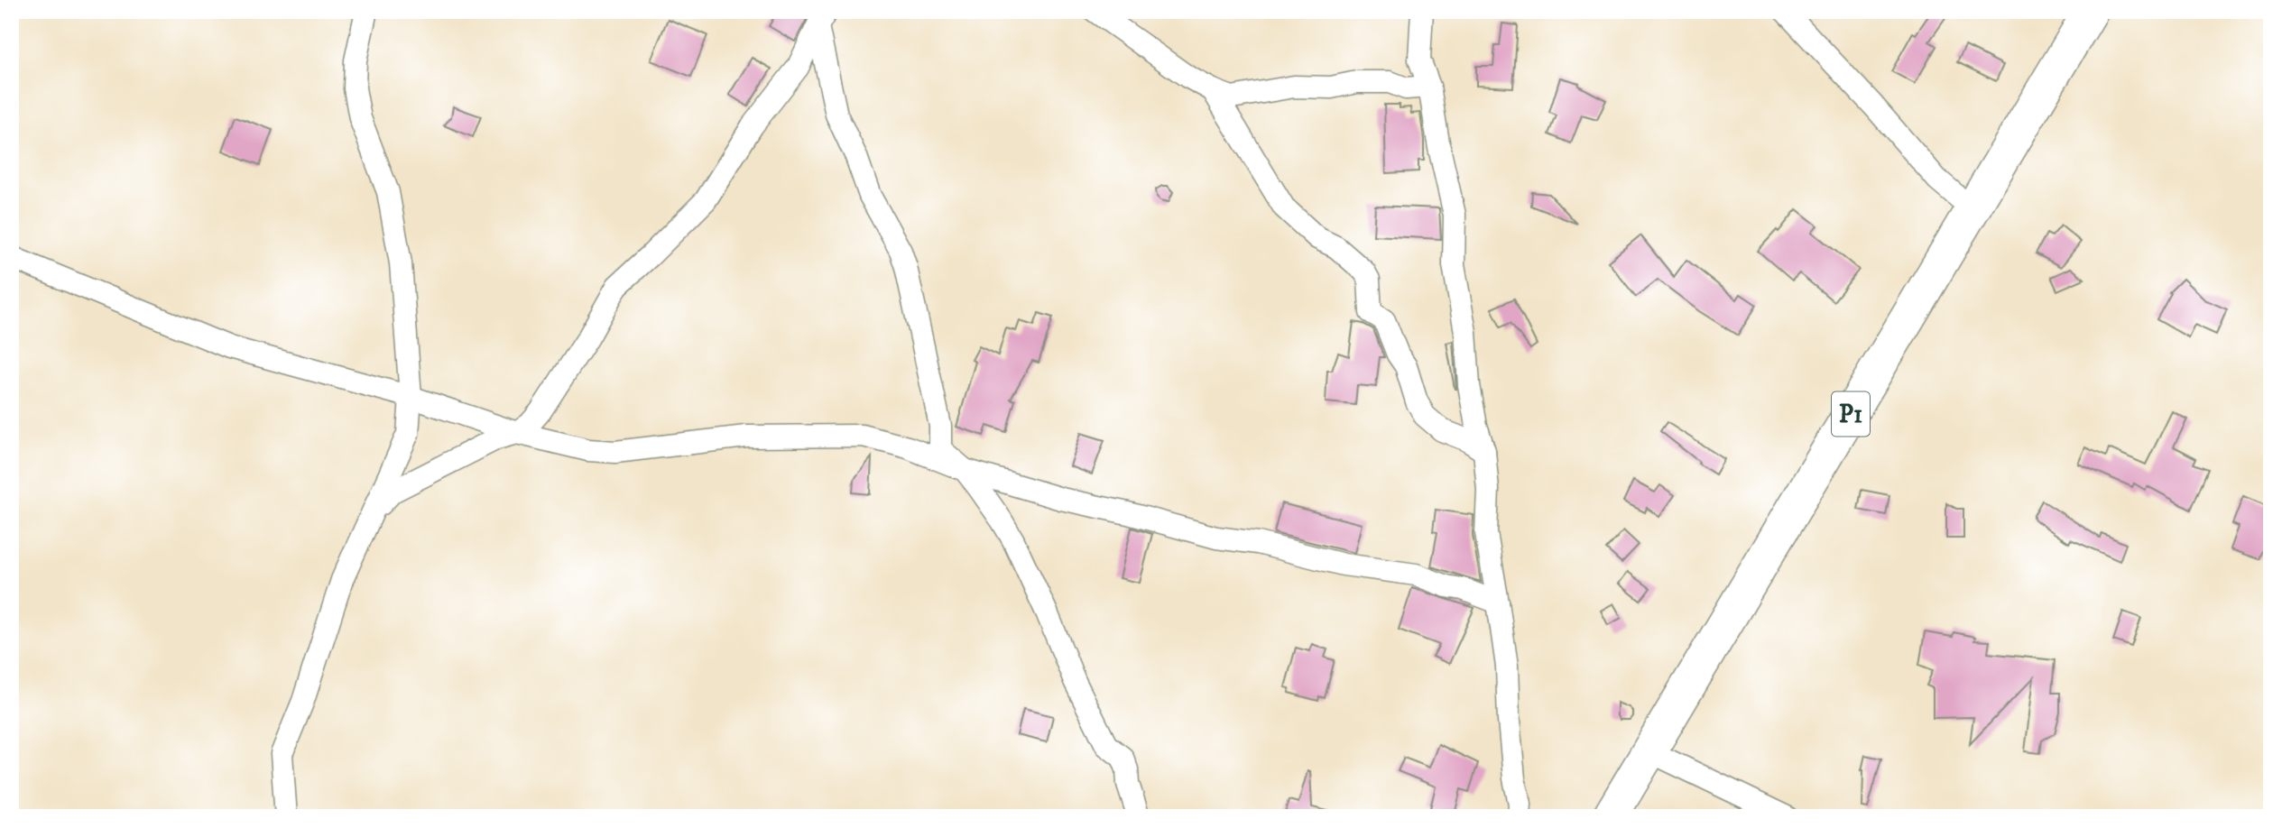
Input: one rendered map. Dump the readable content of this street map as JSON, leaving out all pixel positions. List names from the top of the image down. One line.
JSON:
{"streets":{"main road":["P1"]}}
